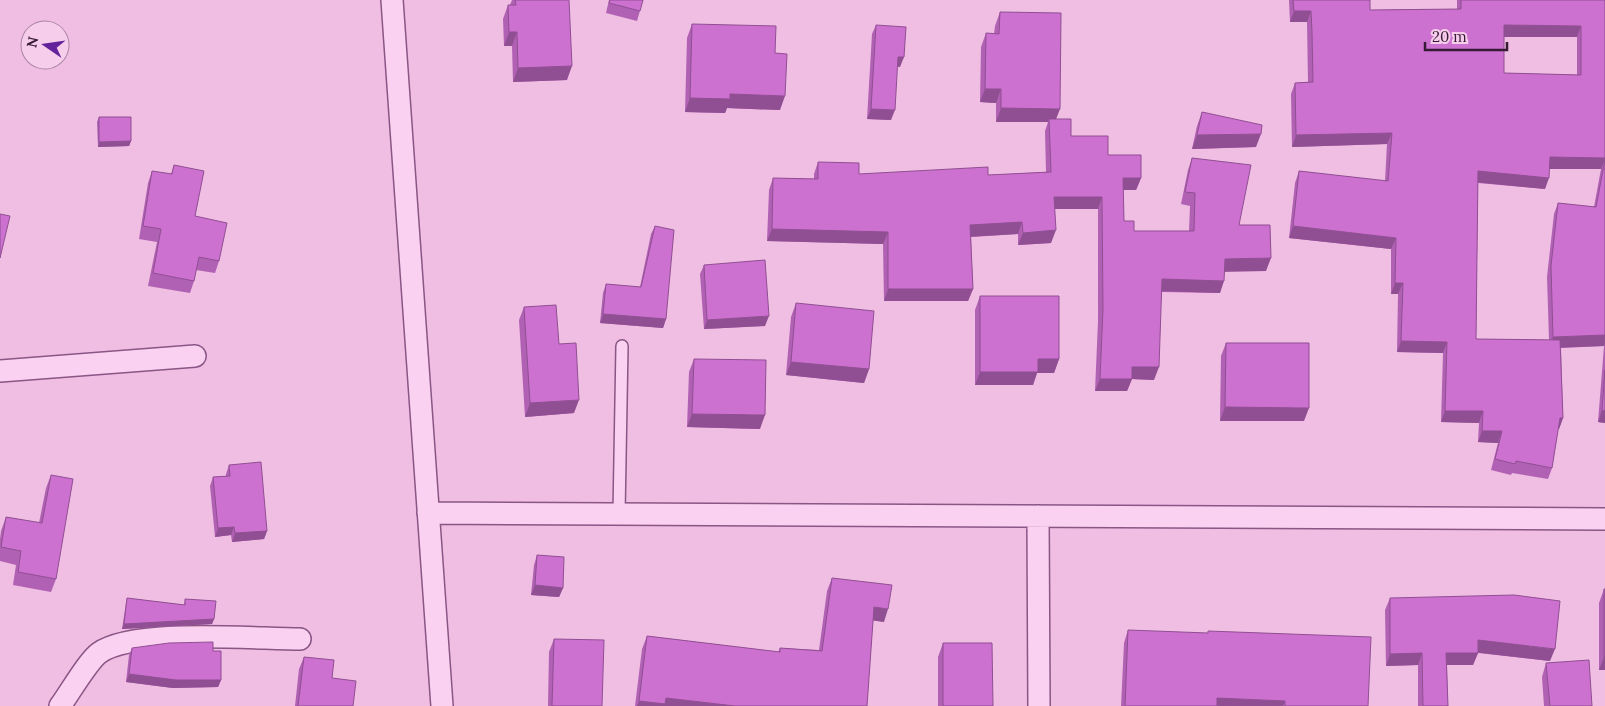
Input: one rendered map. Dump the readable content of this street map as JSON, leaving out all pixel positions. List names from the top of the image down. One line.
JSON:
{"scale_bar":"20 m","north":"left"}
